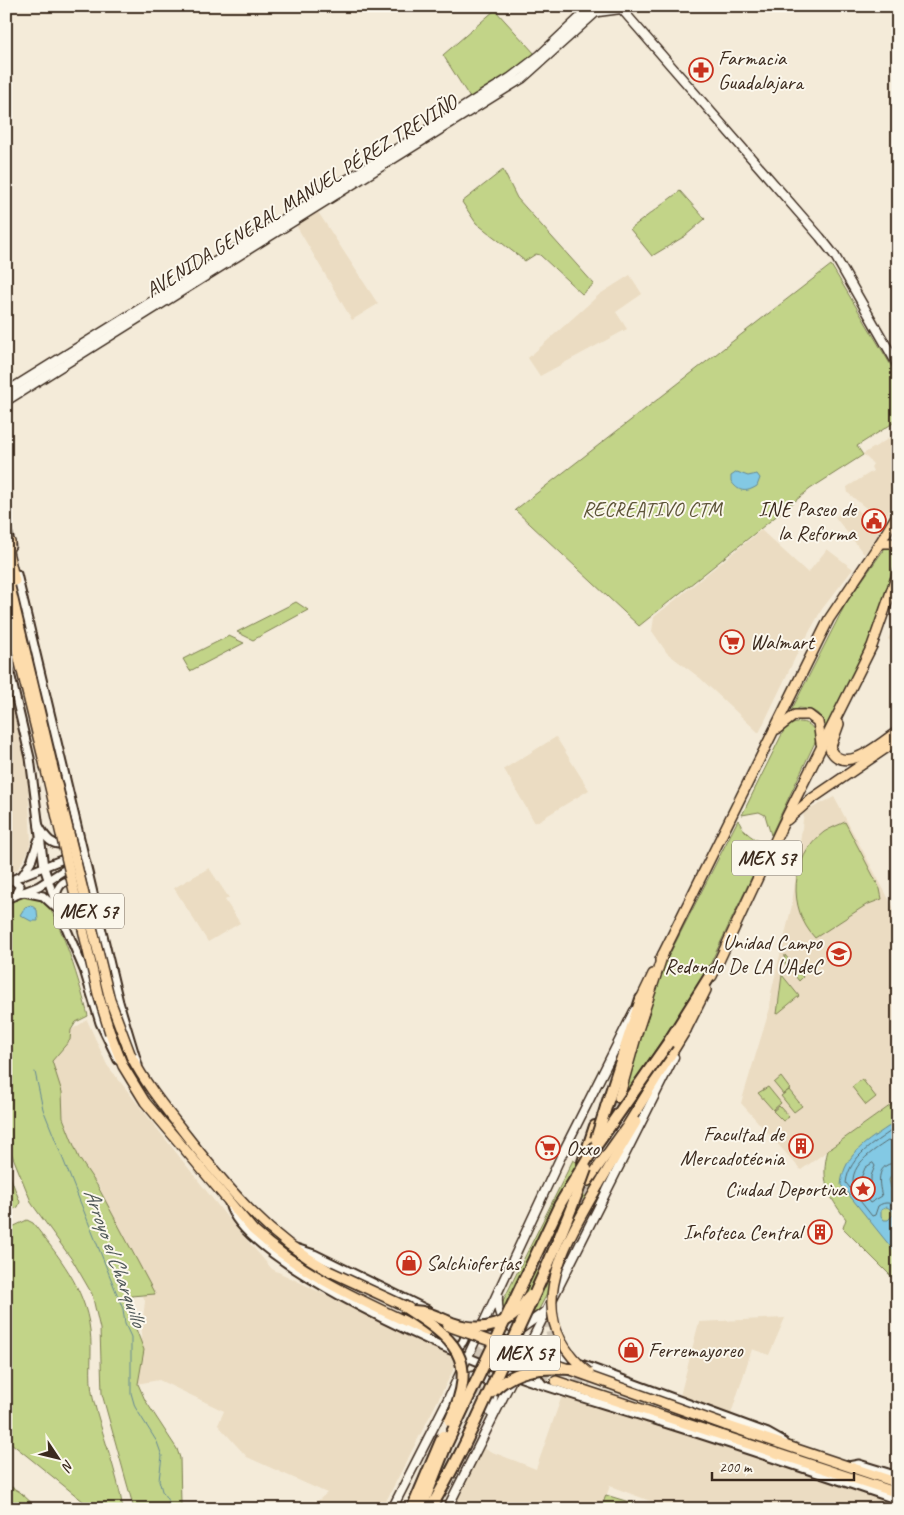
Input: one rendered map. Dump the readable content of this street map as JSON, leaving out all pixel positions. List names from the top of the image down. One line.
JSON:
{"streets":{"highway":["MEX 57"],"main road":["AVENIDA GENERAL MANUEL PÉREZ TREVIÑO"]},"water":["Arroyo el Charquillo"],"parks":["RECREATIVO CTM"],"places":{"pharmacy":["Farmacia Guadalajara"],"public building":["INE Paseo de la Reforma"],"supermarket":["Walmart","Oxxo"],"school or university":["Unidad Campo Redondo De LA UAdeC"],"building":["Facultad de Mercadotécnia","Infoteca Central"],"place":["Ciudad Deportiva"],"shop":["Salchiofertas","Ferremayoreo"]},"scale_bar":"200 m","north":"bottom right"}
